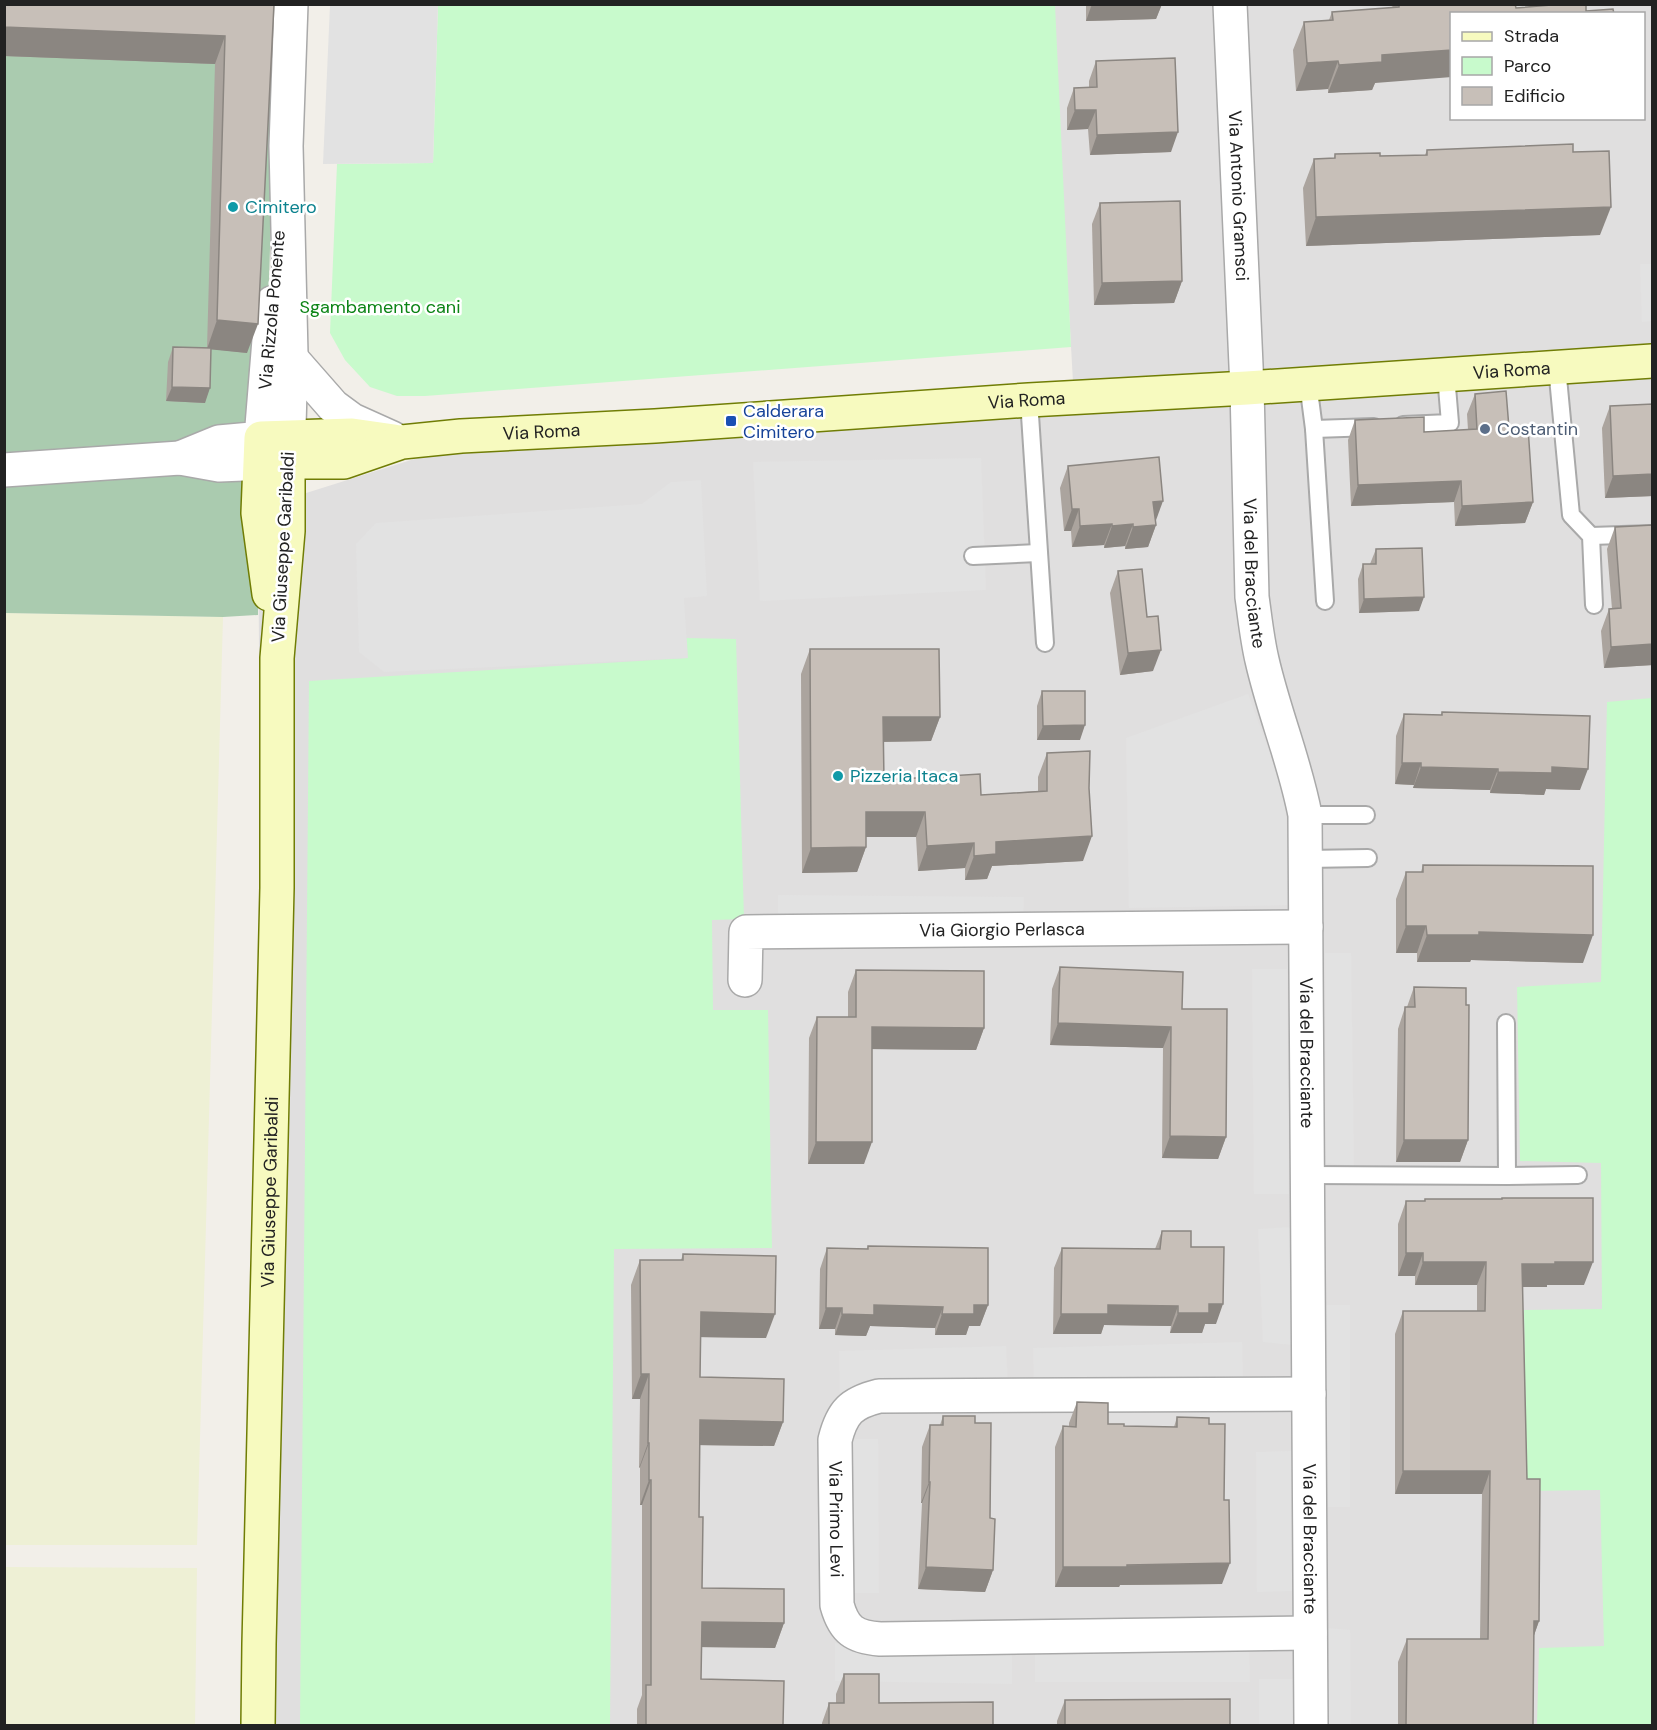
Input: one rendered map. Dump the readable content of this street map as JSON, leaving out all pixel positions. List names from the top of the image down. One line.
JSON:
{"streets":{"street":["Via Antonio Gramsci","Via Rizzola Ponente","Via Roma","Via Giuseppe Garibaldi","Via del Bracciante","Via Giorgio Perlasca","Via Primo Levi"]},"crossings":[["Via Antonio Gramsci","Via Roma"],["Via Antonio Gramsci","Via del Bracciante"],["Via Rizzola Ponente","Via Roma"],["Via Rizzola Ponente","Via Giuseppe Garibaldi"],["Via Roma","Via Giuseppe Garibaldi"],["Via Roma","Via del Bracciante"],["Via del Bracciante","Via Giorgio Perlasca"],["Via del Bracciante","Via Primo Levi"]],"parks":["Sgambamento cani"],"places":{"other":["Cimitero","Costantin","Pizzeria Itaca"],"transit":["Calderara Cimitero"]},"legend":["Strada","Parco","Edificio"]}
